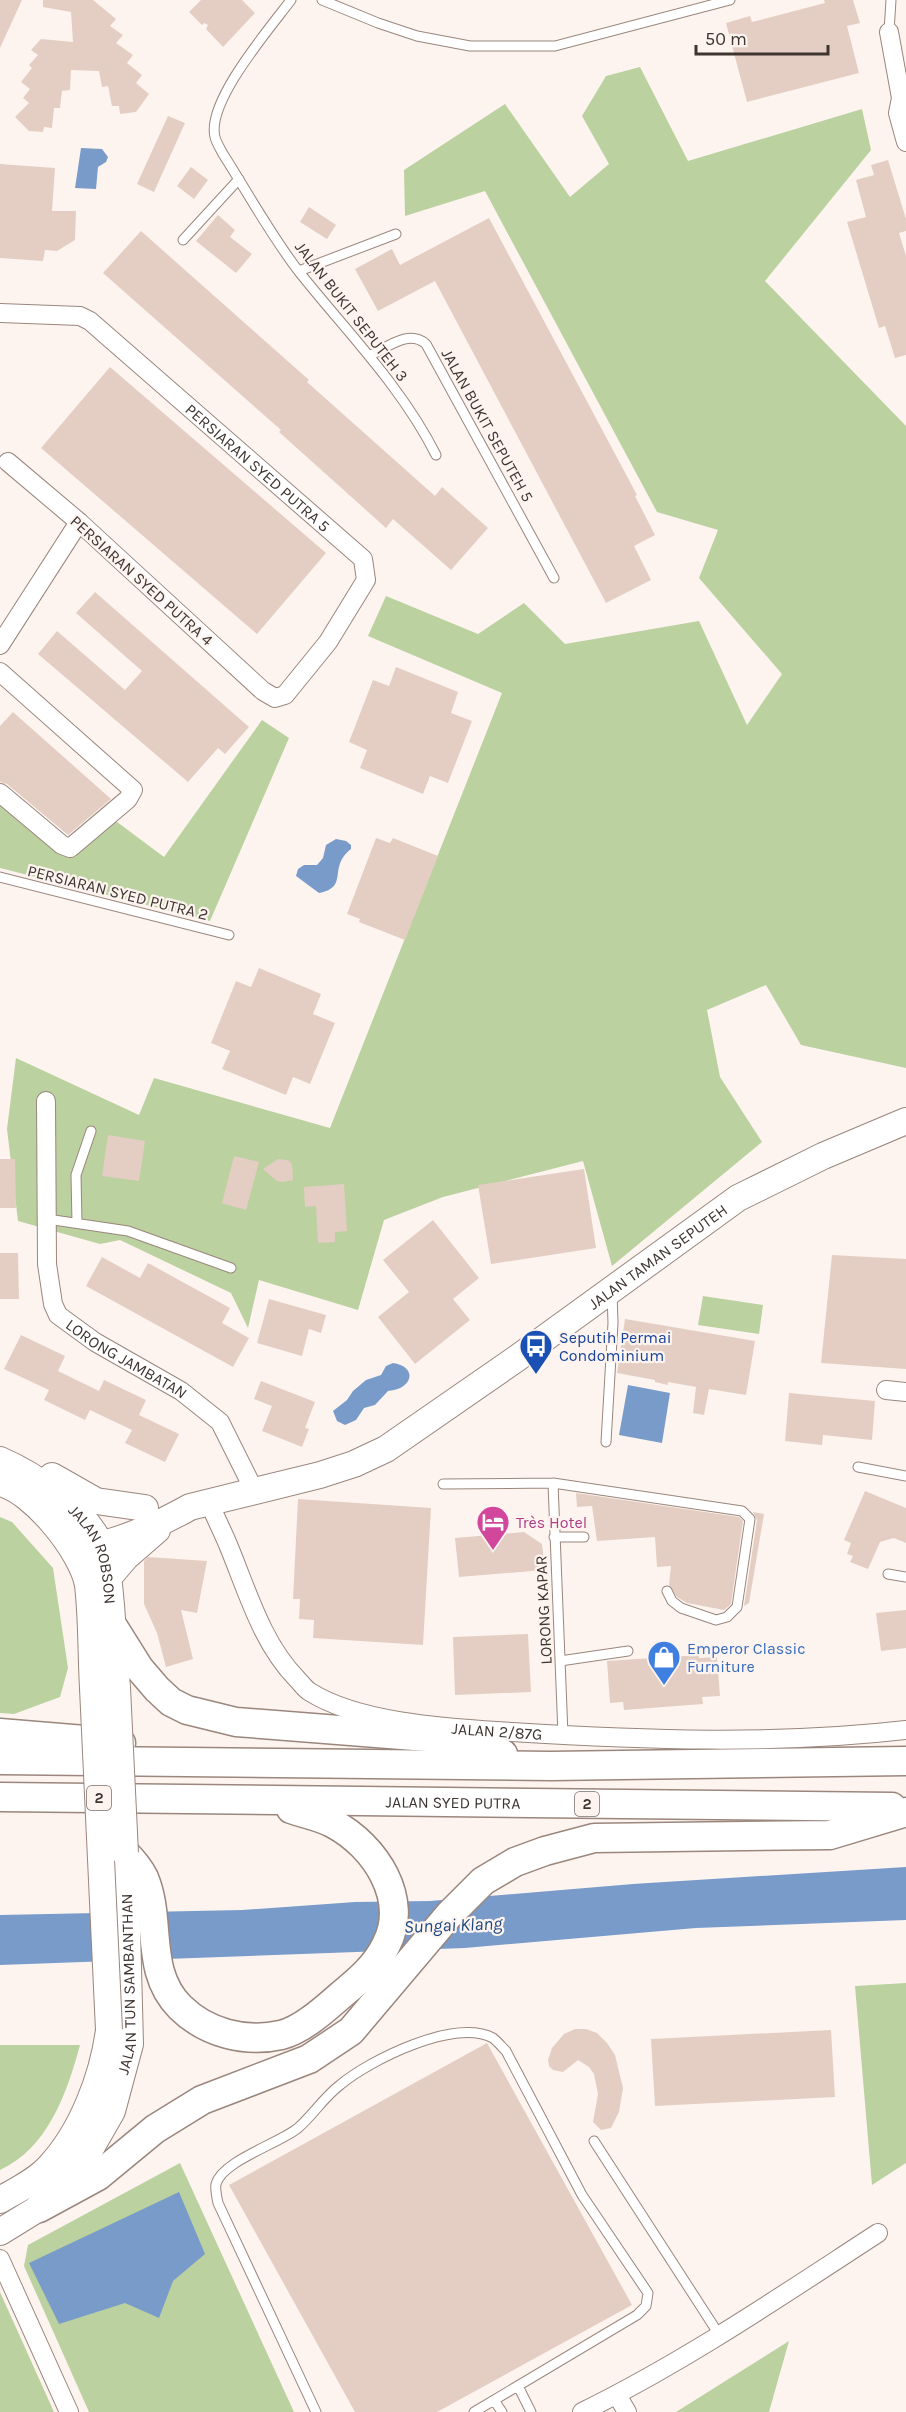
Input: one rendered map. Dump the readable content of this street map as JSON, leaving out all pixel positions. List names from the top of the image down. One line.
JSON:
{"streets":{"main road":["JALAN TAMAN SEPUTEH","JALAN ROBSON","2","JALAN SYED PUTRA","JALAN TUN SAMBANTHAN"],"street":["PERSIARAN SYED PUTRA 5","PERSIARAN SYED PUTRA 4","LORONG JAMBATAN","JALAN 2/87G"],"lane":["JALAN BUKIT SEPUTEH 3","JALAN BUKIT SEPUTEH 5","PERSIARAN SYED PUTRA 2","LORONG KAPAR"]},"crossings":[["JALAN BUKIT SEPUTEH 3","JALAN BUKIT SEPUTEH 5"],["PERSIARAN SYED PUTRA 5","PERSIARAN SYED PUTRA 4"],["JALAN TAMAN SEPUTEH","LORONG JAMBATAN"],["JALAN TAMAN SEPUTEH","JALAN ROBSON"],["JALAN TAMAN SEPUTEH","JALAN 2/87G"],["JALAN ROBSON","JALAN TUN SAMBANTHAN"],["LORONG KAPAR","JALAN 2/87G"]],"water":["Sungai Klang"],"places":{"bus stop":["Seputih Permai Condominium"],"hotel":["Très Hotel"],"shop":["Emperor Classic Furniture"]},"scale_bar":"50 m"}
